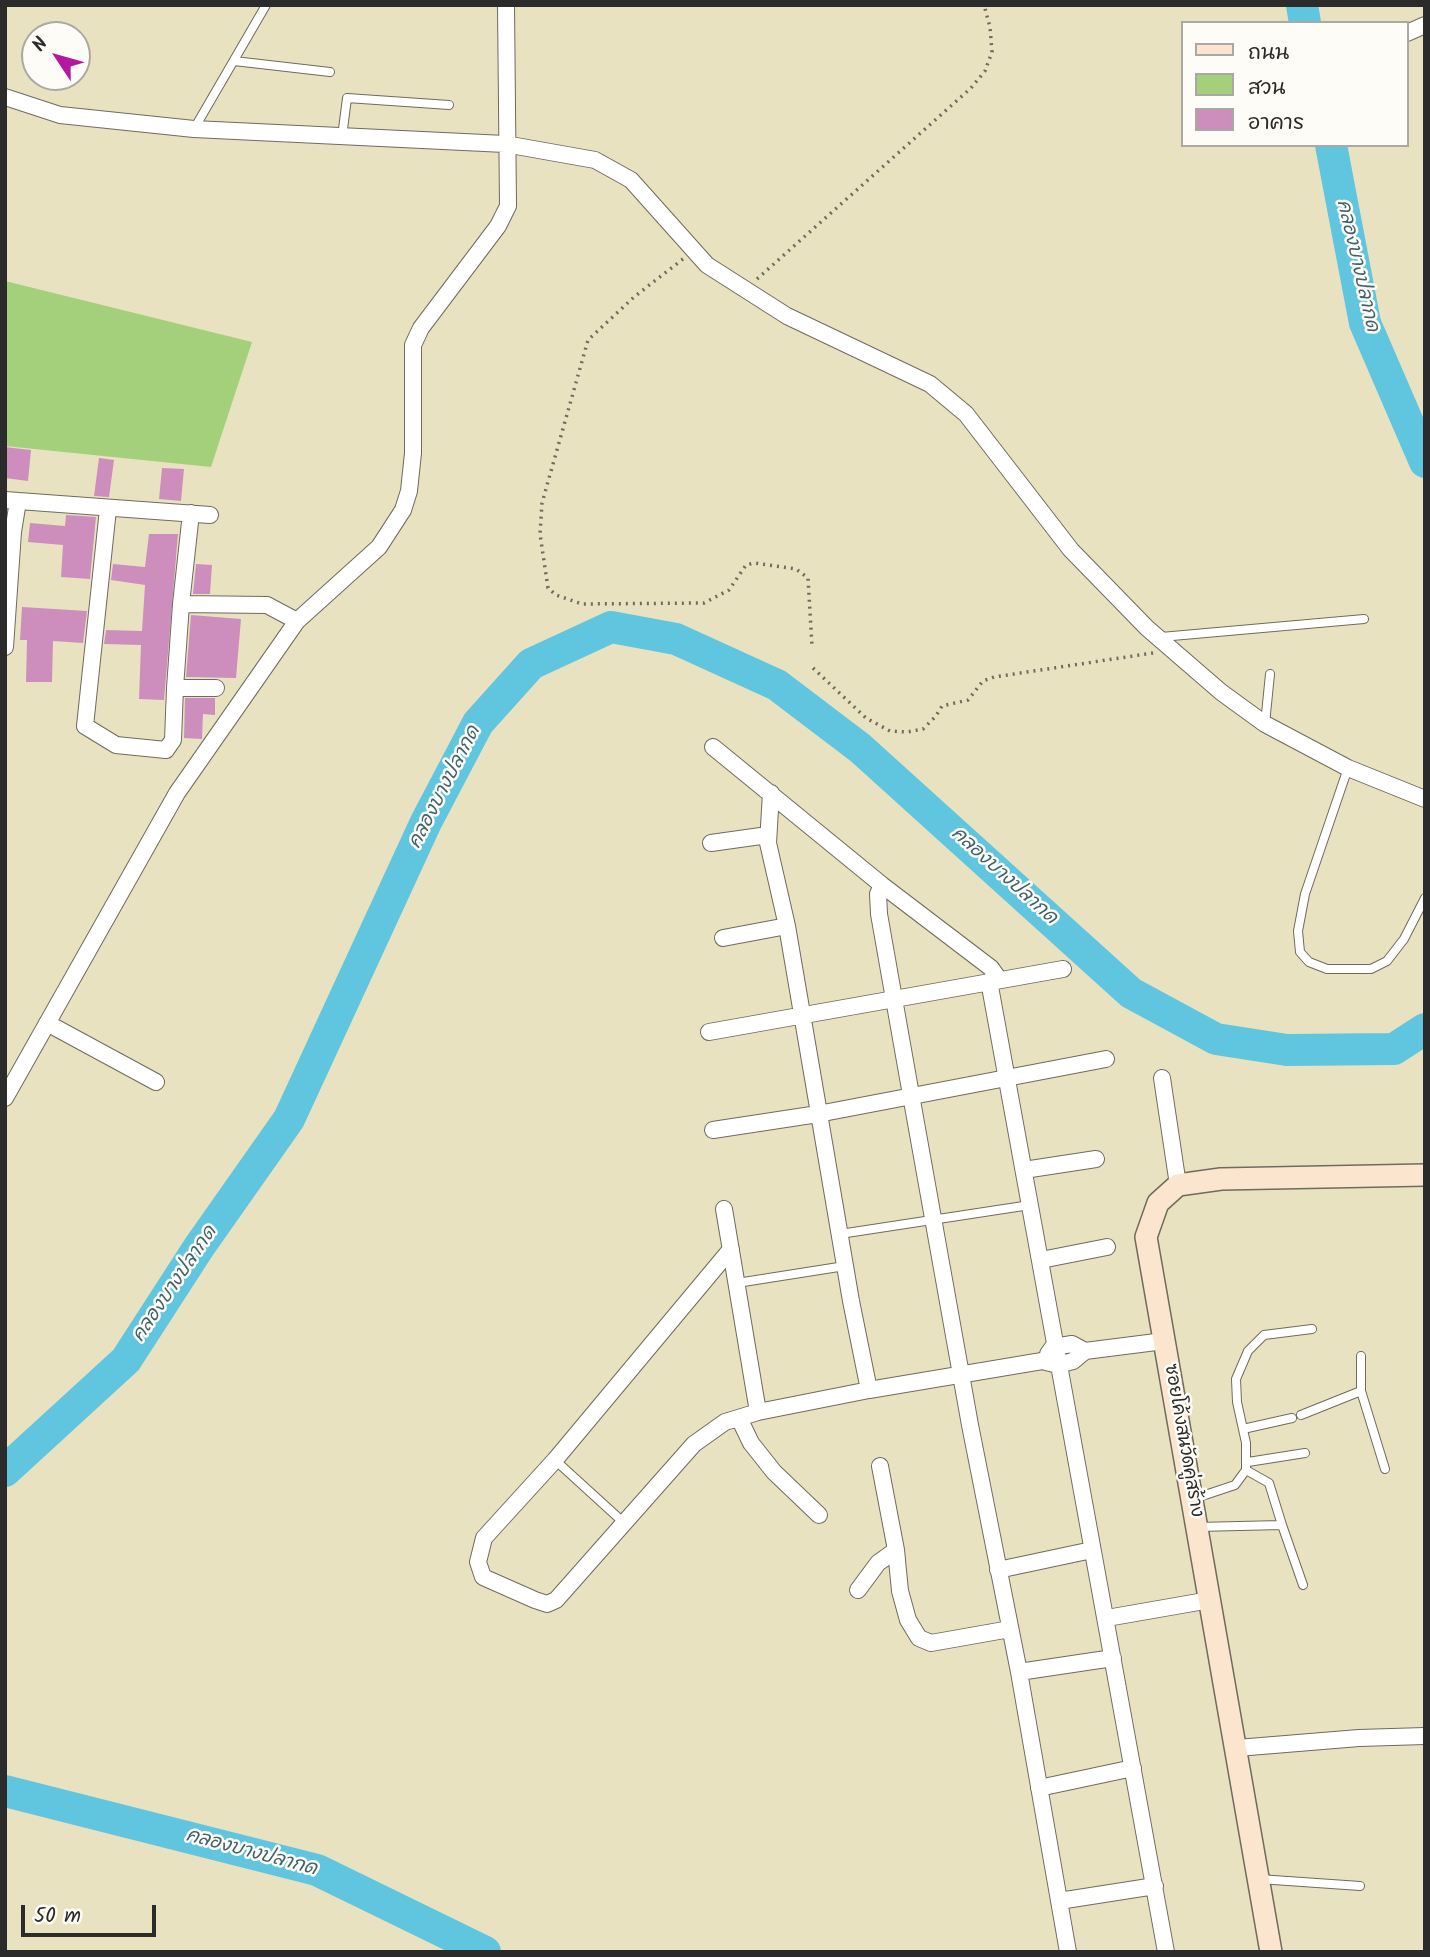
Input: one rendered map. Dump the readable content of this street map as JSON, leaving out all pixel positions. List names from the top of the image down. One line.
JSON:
{"streets":{"street":["ซอยโค้งสนวัดคู่สร้าง"]},"water":["คลองบางปลากด"],"legend":["ถนน","สวน","อาคาร"],"scale_bar":"50 m","north":"top left"}
